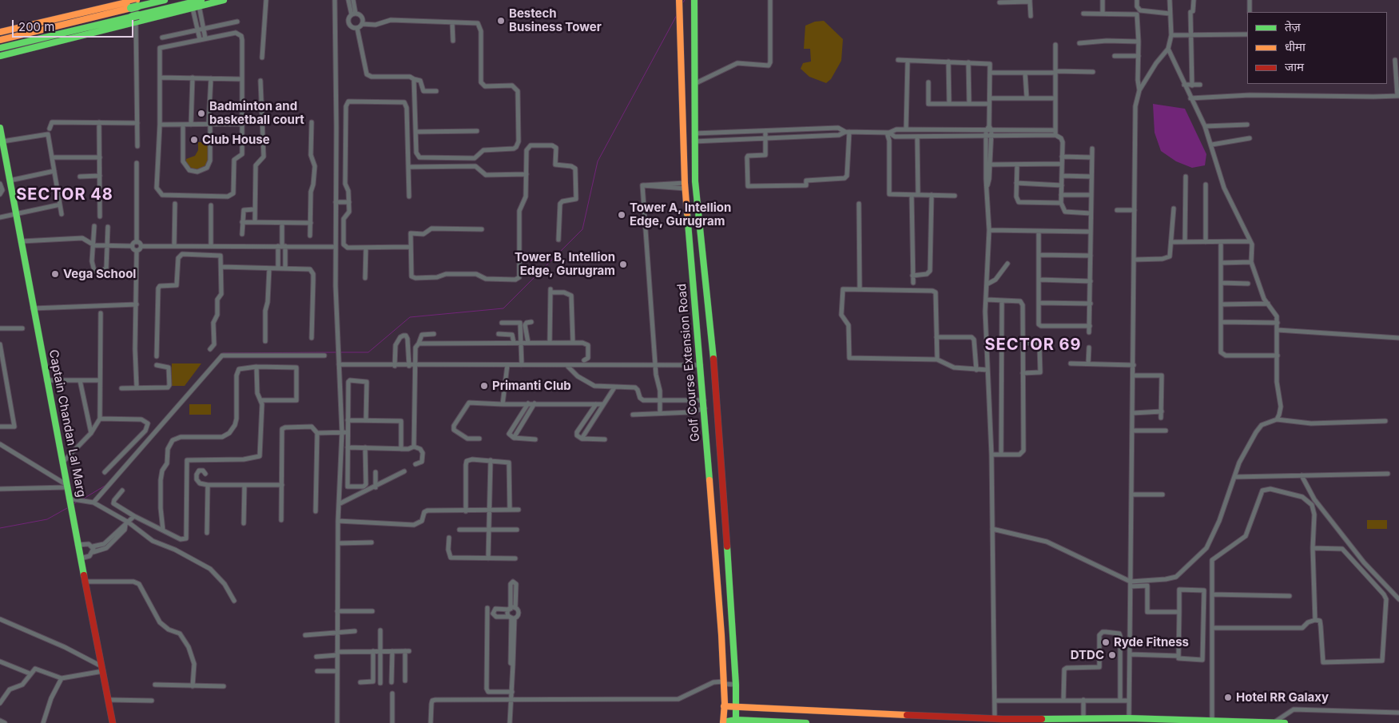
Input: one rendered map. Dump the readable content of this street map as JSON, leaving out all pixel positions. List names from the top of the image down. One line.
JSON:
{"streets":{"main road":["Golf Course Extension Road","Captain Chandan Lal Marg"]},"districts":["SECTOR 48","SECTOR 69"],"places":["Bestech Business Tower","Badminton and basketball court","Club House","Tower A, Intellion Edge, Gurugram","Tower B, Intellion Edge, Gurugram","Vega School","Primanti Club","Ryde Fitness","DTDC","Hotel RR Galaxy"],"legend":["तेज़","धीमा","जाम"],"scale_bar":"200 m"}
